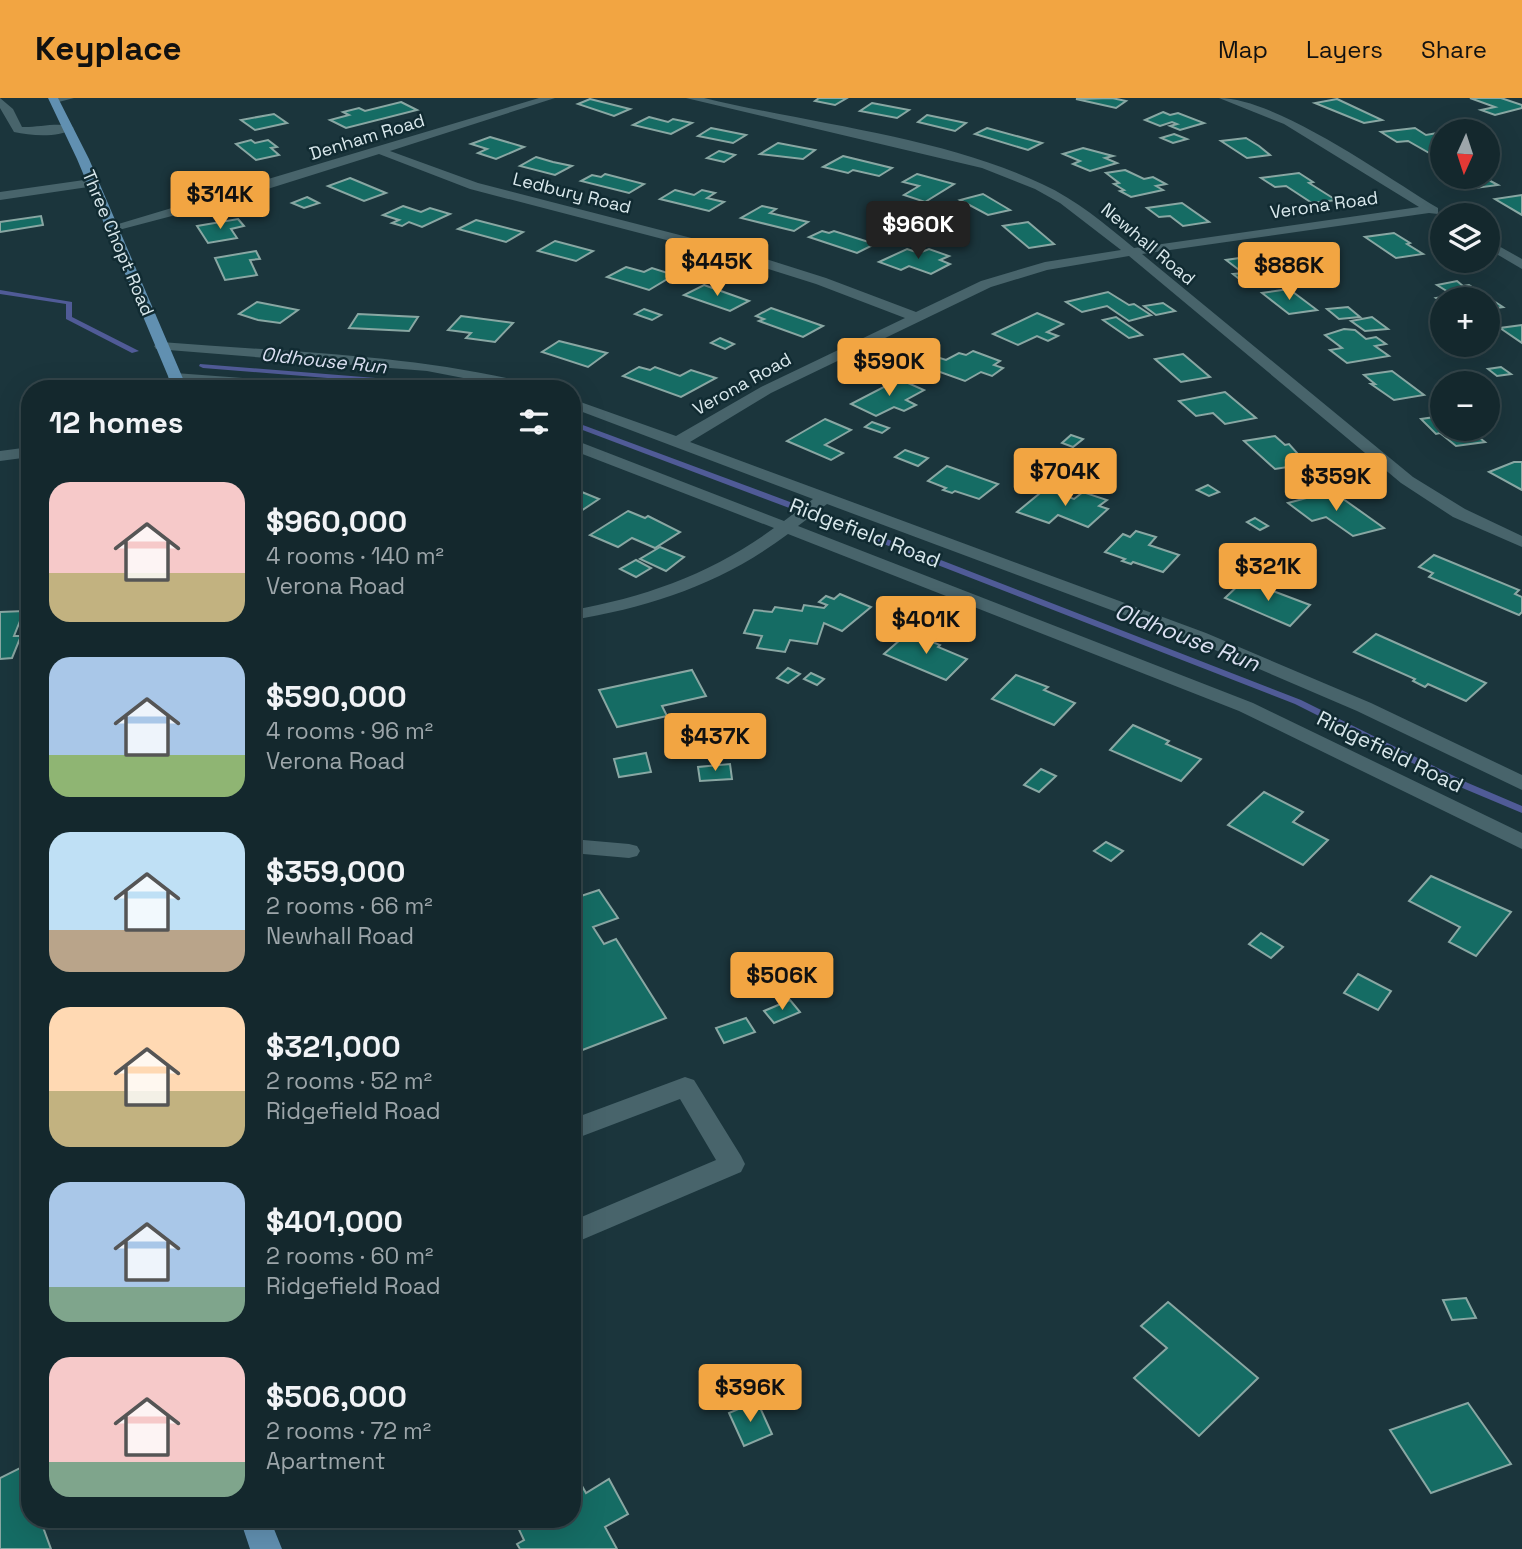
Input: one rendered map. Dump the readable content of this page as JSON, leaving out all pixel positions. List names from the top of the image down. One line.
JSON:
{"streets":{"main road":["Three Chopt Road"],"street":["Denham Road","Ledbury Road","Verona Road","Newhall Road","Ridgefield Road"]},"crossings":[["Denham Road","Ledbury Road"],["Denham Road","Three Chopt Road"],["Ledbury Road","Verona Road"],["Verona Road","Newhall Road"],["Verona Road","Ridgefield Road"]],"water":["Oldhouse Run"],"north":"bottom","page":{"header":"Keyplace","nav":["Map","Layers","Share"],"map_buttons":["+","−"],"price":["$314K","$960K","$445K","$886K","$590K","$704K","$359K","$321K","$401K","$437K","$506K","$396K"],"heading":"12 homes","list":[{"name":"$960,000","note":"4 rooms · 140 m² · Verona Road"},{"name":"$590,000","note":"4 rooms · 96 m² · Verona Road"},{"name":"$359,000","note":"2 rooms · 66 m² · Newhall Road"},{"name":"$321,000","note":"2 rooms · 52 m² · Ridgefield Road"},{"name":"$401,000","note":"2 rooms · 60 m² · Ridgefield Road"},{"name":"$506,000","note":"2 rooms · 72 m² · Apartment"}]}}
